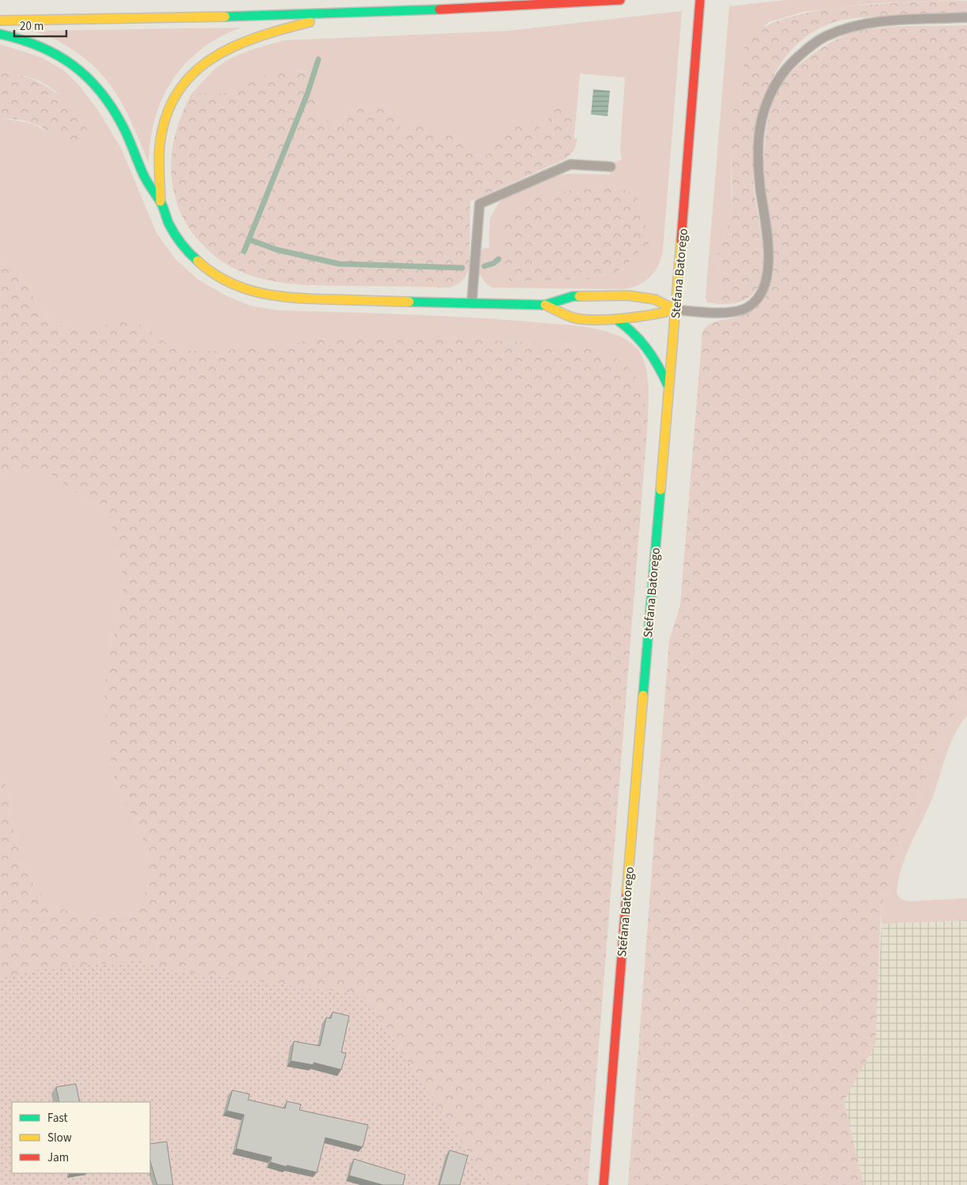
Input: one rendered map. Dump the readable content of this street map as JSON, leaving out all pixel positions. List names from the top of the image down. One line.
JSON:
{"streets":{"main road":["Stefana Batorego"]},"legend":["Fast","Slow","Jam"],"scale_bar":"20 m"}
